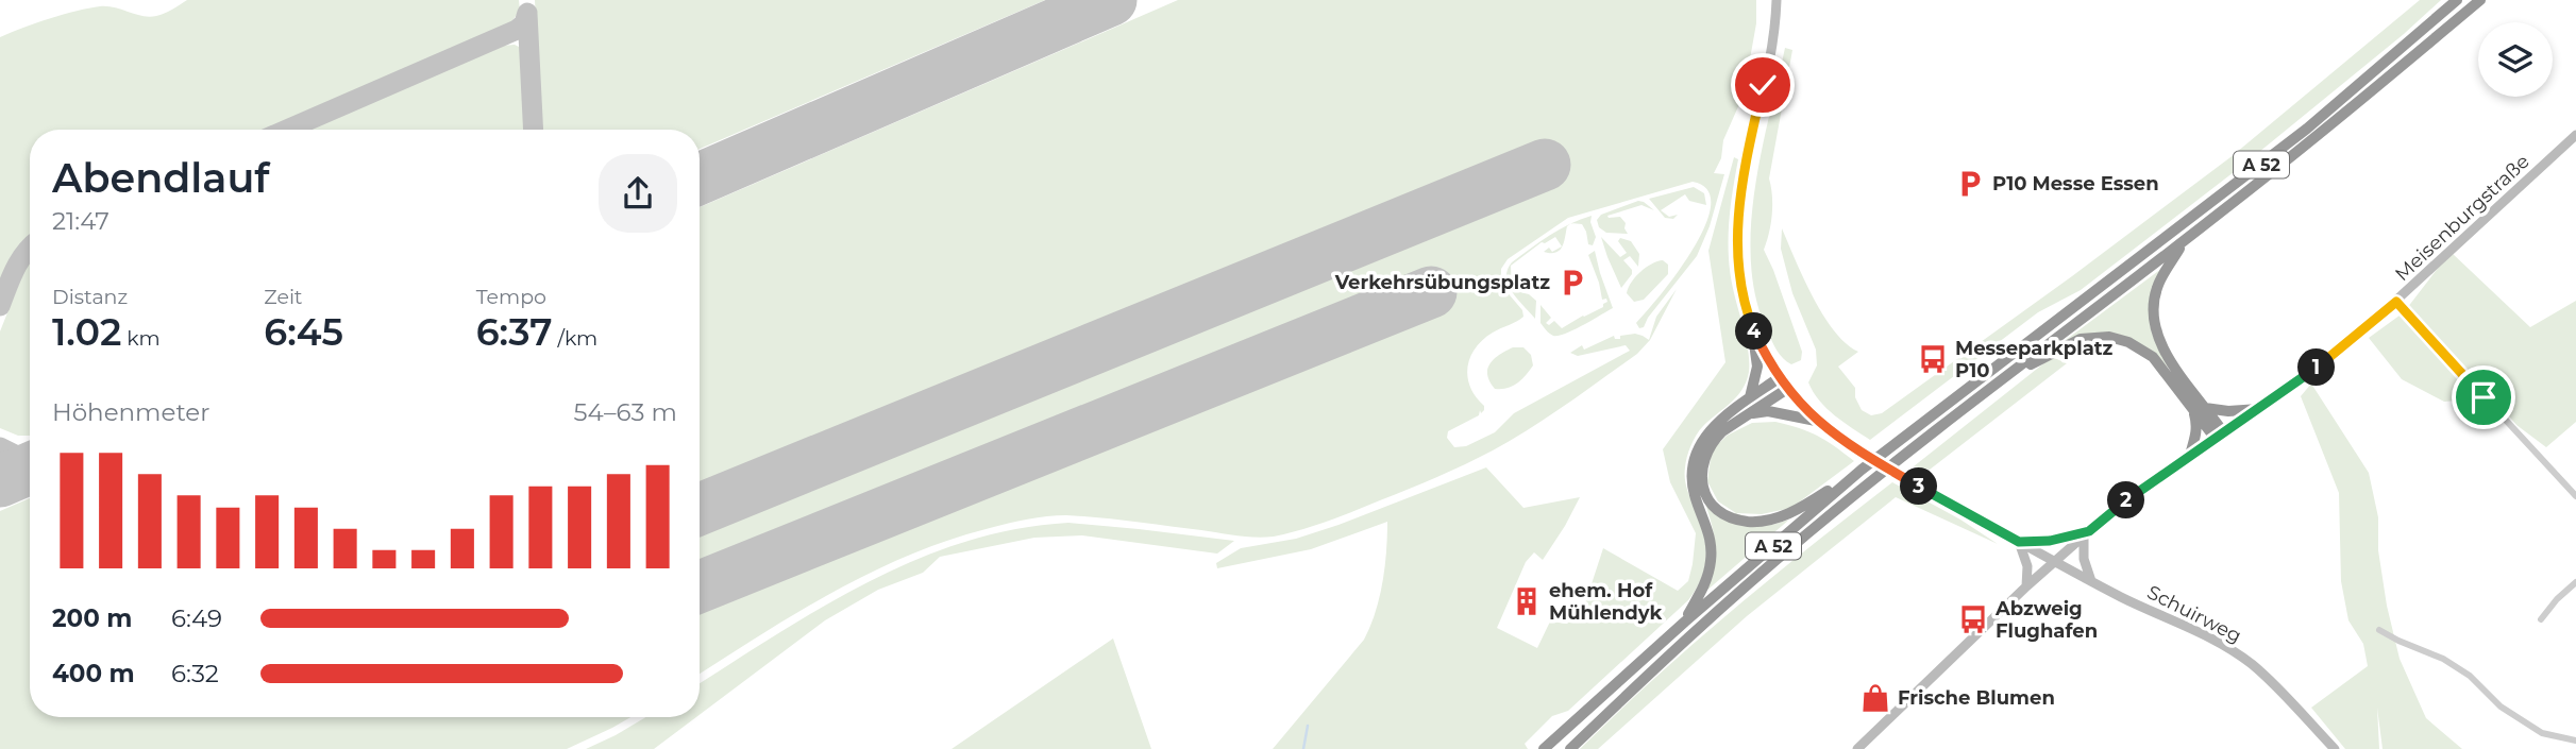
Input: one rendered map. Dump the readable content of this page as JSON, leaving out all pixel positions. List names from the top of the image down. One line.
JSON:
{"streets":{"highway":["A 52"],"main road":["Meisenburgstraße","Schuirweg"]},"crossings":[["Meisenburgstraße","Schuirweg"]],"places":{"parking":["P10 Messe Essen","Verkehrsübungsplatz"],"bus stop":["Messeparkplatz P10","Abzweig Flughafen"],"building":["ehem. Hof Mühlendyk"],"shop":["Frische Blumen"]},"page":{"heading":["Abendlauf","21:47"],"stats":[["Distanz","1.02 km"],["Zeit","6:45"],["Tempo","6:37 /km"]],"pins":["4","1","3","2"],"chart":["Höhenmeter","54–63 m"],"list":[{"name":"200 m","note":"6:49"},{"name":"400 m","note":"6:32"}]}}
